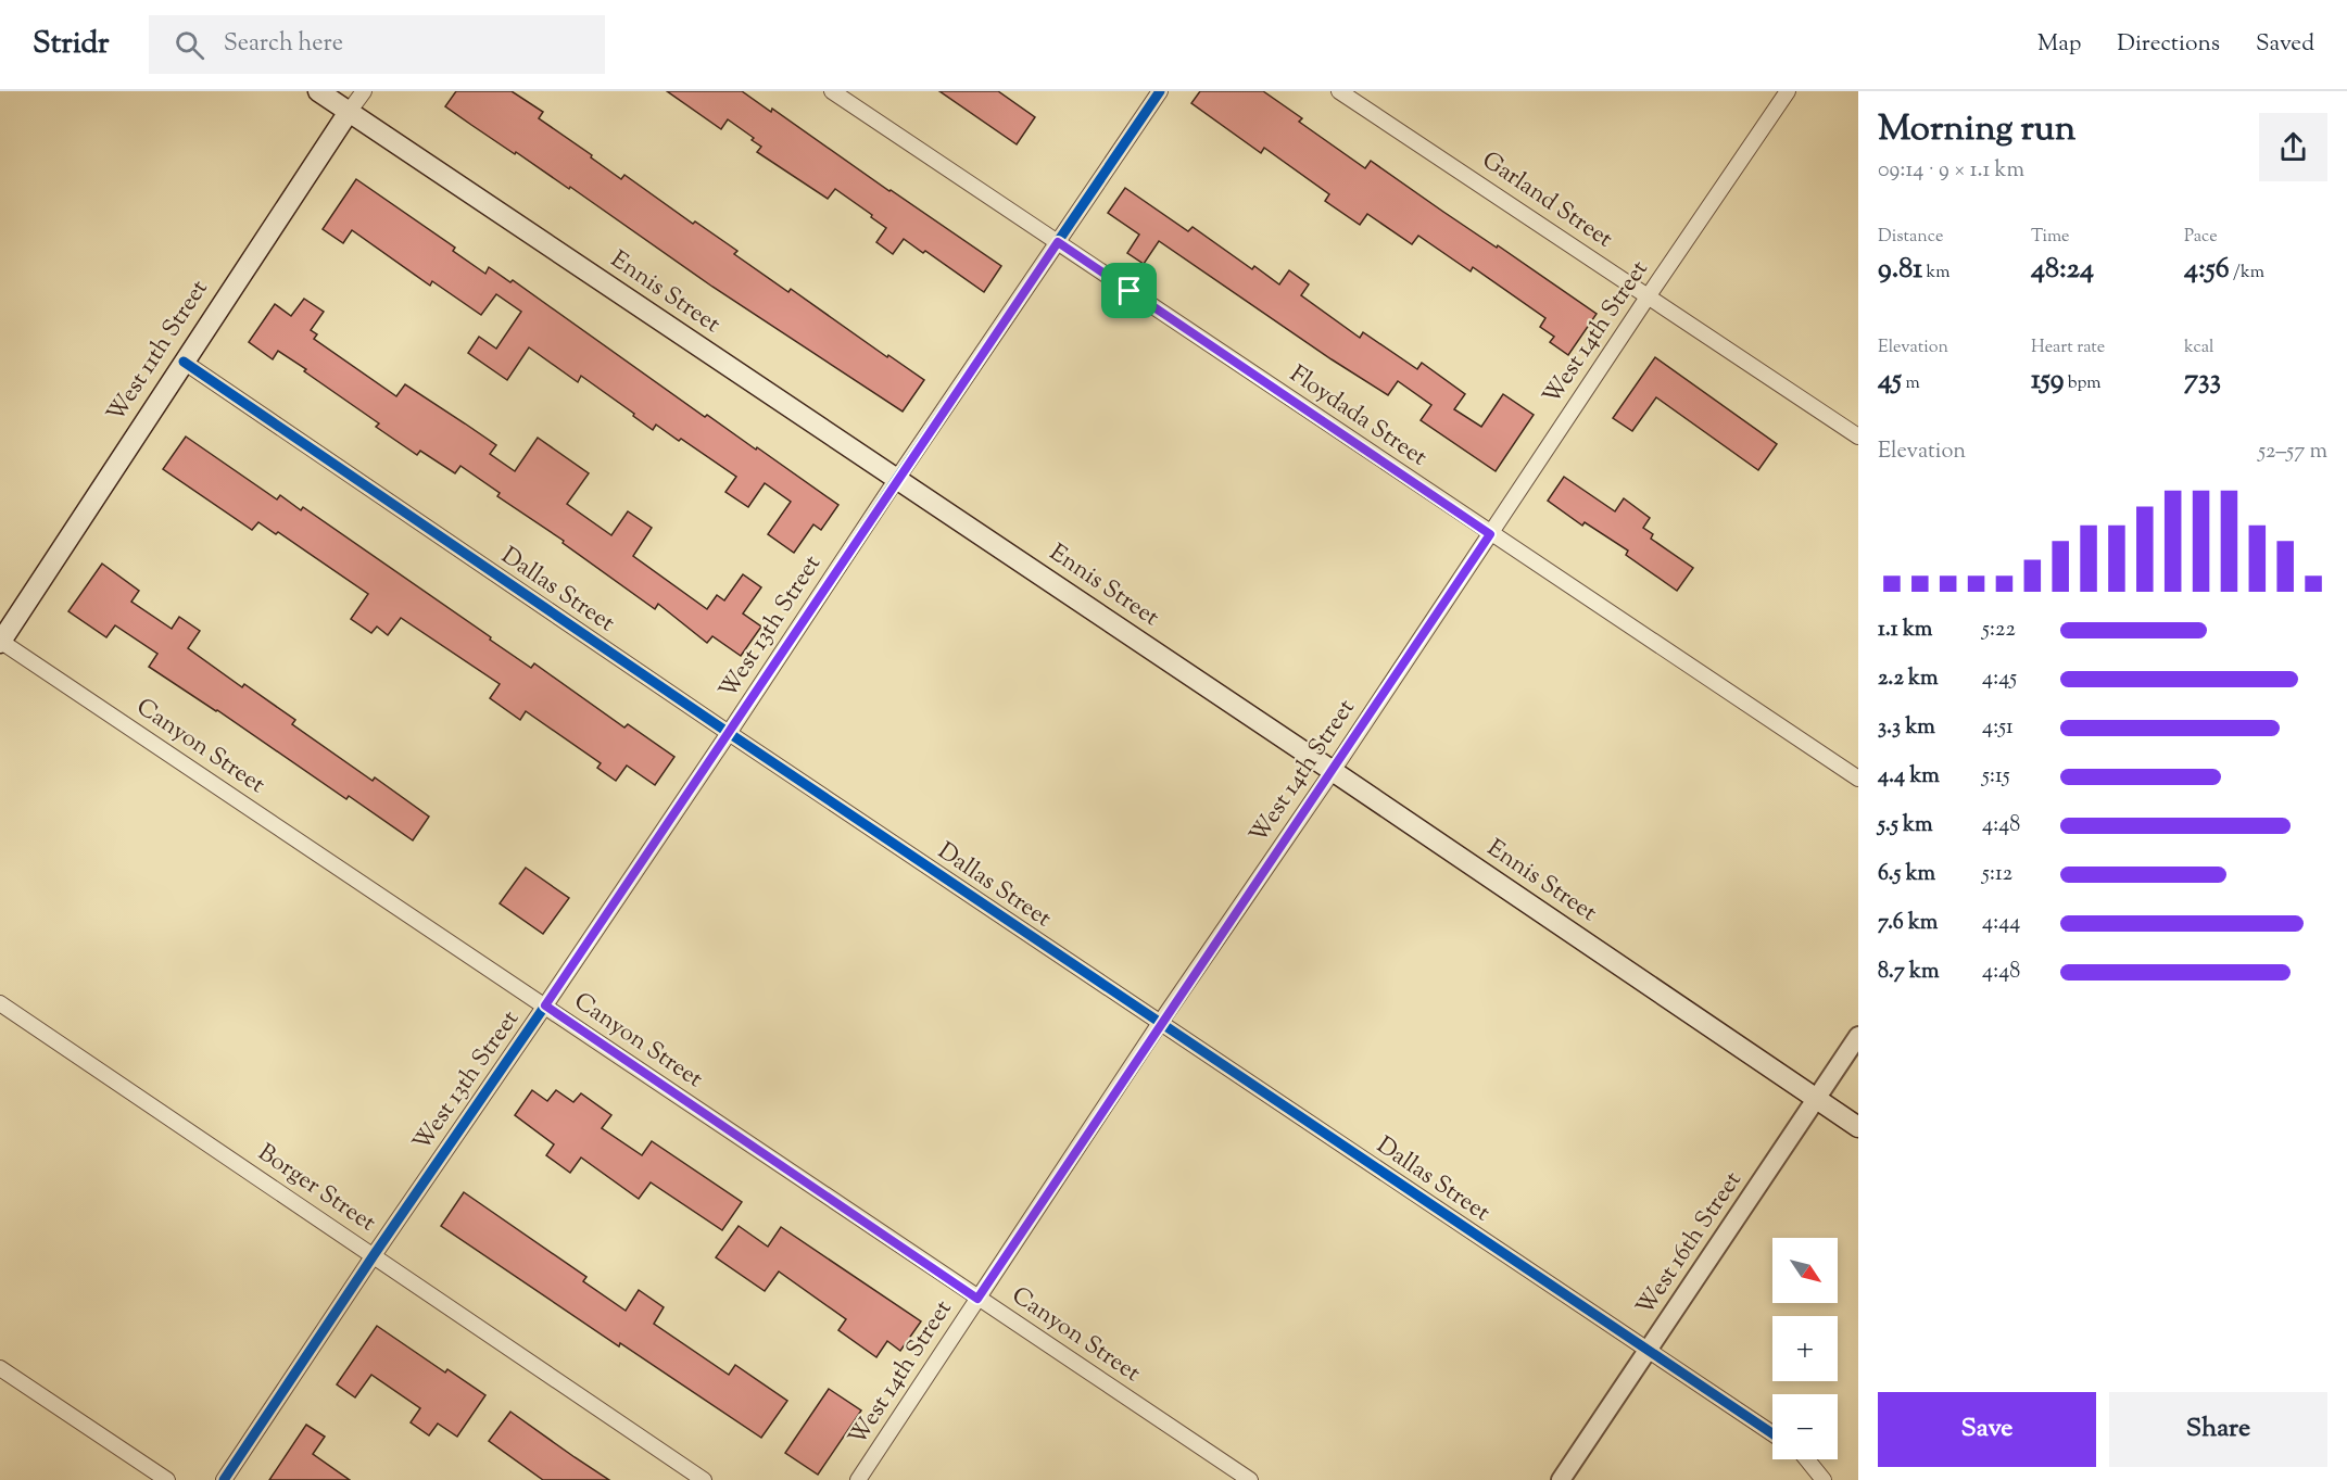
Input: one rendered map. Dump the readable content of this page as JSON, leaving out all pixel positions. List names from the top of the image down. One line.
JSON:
{"streets":{"main road":["Ennis Street","West 11th Street"],"street":["Garland Street","West 14th Street","Floydada Street","Dallas Street","West 13th Street","Canyon Street","Borger Street","West 16th Street"]},"crossings":[["Garland Street","West 14th Street"],["Ennis Street","West 14th Street"],["Ennis Street","West 11th Street"],["Ennis Street","West 13th Street"],["Ennis Street","West 16th Street"],["West 14th Street","Floydada Street"],["West 14th Street","Dallas Street"],["West 14th Street","Canyon Street"],["West 11th Street","Dallas Street"],["West 11th Street","Canyon Street"],["Floydada Street","West 13th Street"],["Dallas Street","West 13th Street"],["Dallas Street","West 16th Street"],["West 13th Street","Canyon Street"],["West 13th Street","Borger Street"]],"north":"bottom right","page":{"header":"Stridr","search":"Search here","nav":["Map","Directions","Saved"],"heading":["Morning run","09:14 · 9 × 1.1 km"],"stats":[["Distance","9.81 km"],["Time","48:24"],["Pace","4:56 /km"],["Elevation","45 m"],["Heart rate","159 bpm"],["kcal","733"]],"chart":["Elevation","52–57 m"],"list":[{"name":"1.1 km","note":"5:22"},{"name":"2.2 km","note":"4:45"},{"name":"3.3 km","note":"4:51"},{"name":"4.4 km","note":"5:15"},{"name":"5.5 km","note":"4:48"},{"name":"6.5 km","note":"5:12"},{"name":"7.6 km","note":"4:44"},{"name":"8.7 km","note":"4:48"}],"map_buttons":["+","−"],"buttons":["Save","Share"]}}
